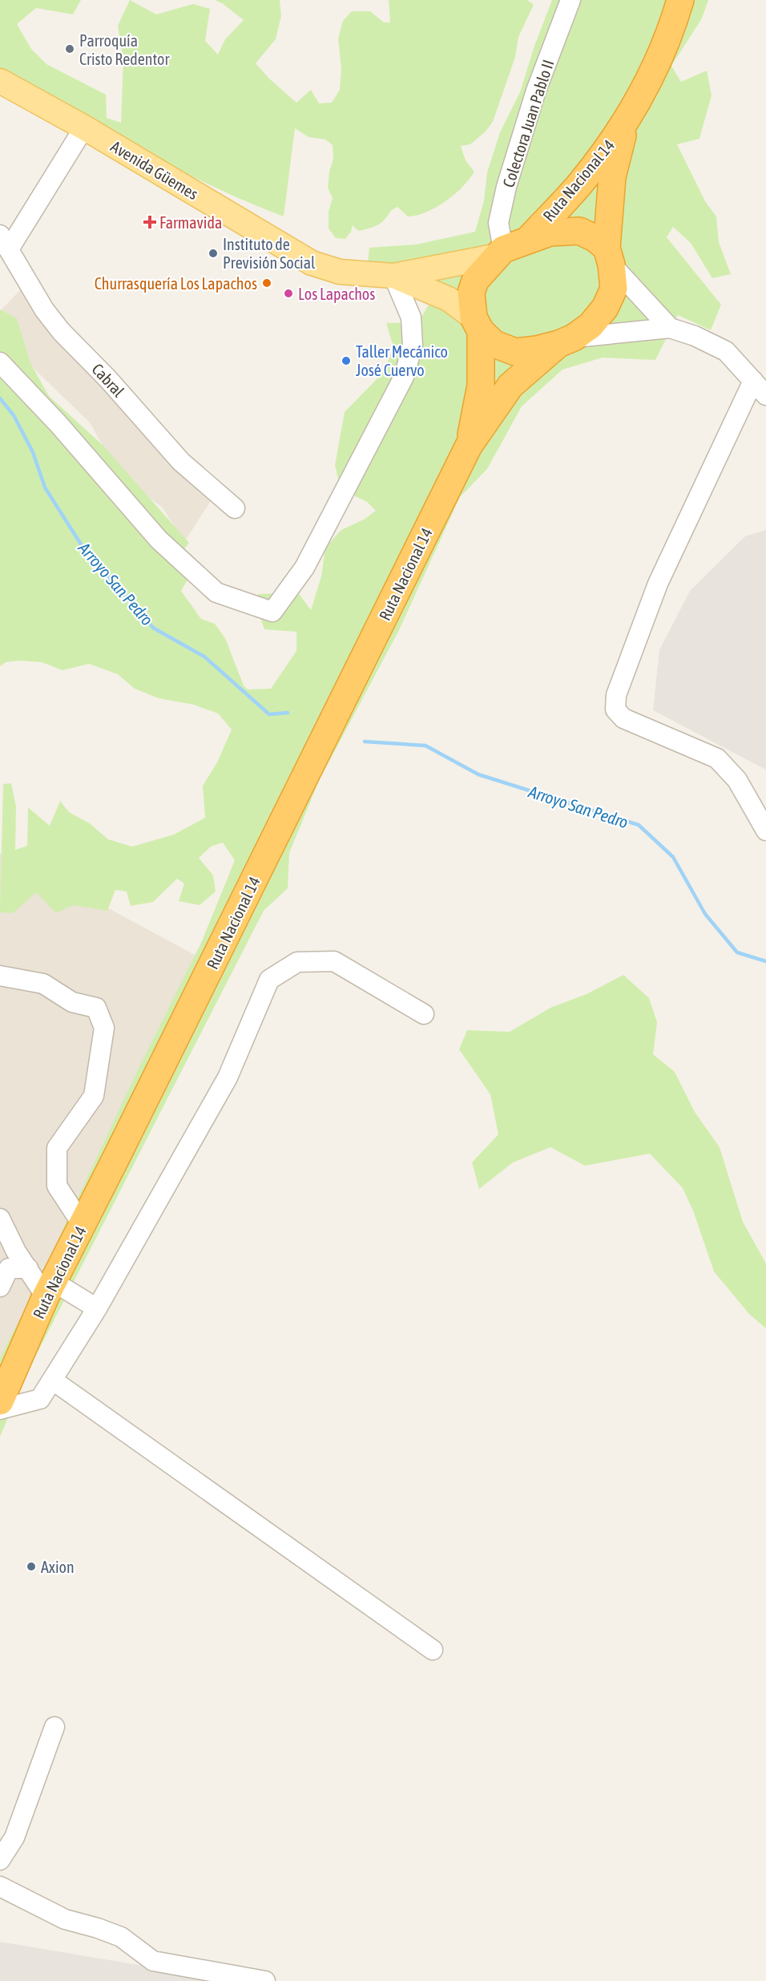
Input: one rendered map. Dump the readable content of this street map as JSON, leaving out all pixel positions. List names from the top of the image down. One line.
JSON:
{"streets":{"highway":["Ruta Nacional 14"],"main road":["Avenida Güemes"],"street":["Colectora Juan Pablo II","Cabral"]},"crossings":[["Colectora Juan Pablo II","Avenida Güemes"],["Colectora Juan Pablo II","Ruta Nacional 14"],["Avenida Güemes","Ruta Nacional 14"]],"water":["Arroyo San Pedro"],"places":{"other":["Parroquía Cristo Redentor","Instituto de Previsión Social","Churrasquería Los Lapachos","Los Lapachos","Taller Mecánico José Cuervo","Axion"],"health":["Farmavida"]}}
